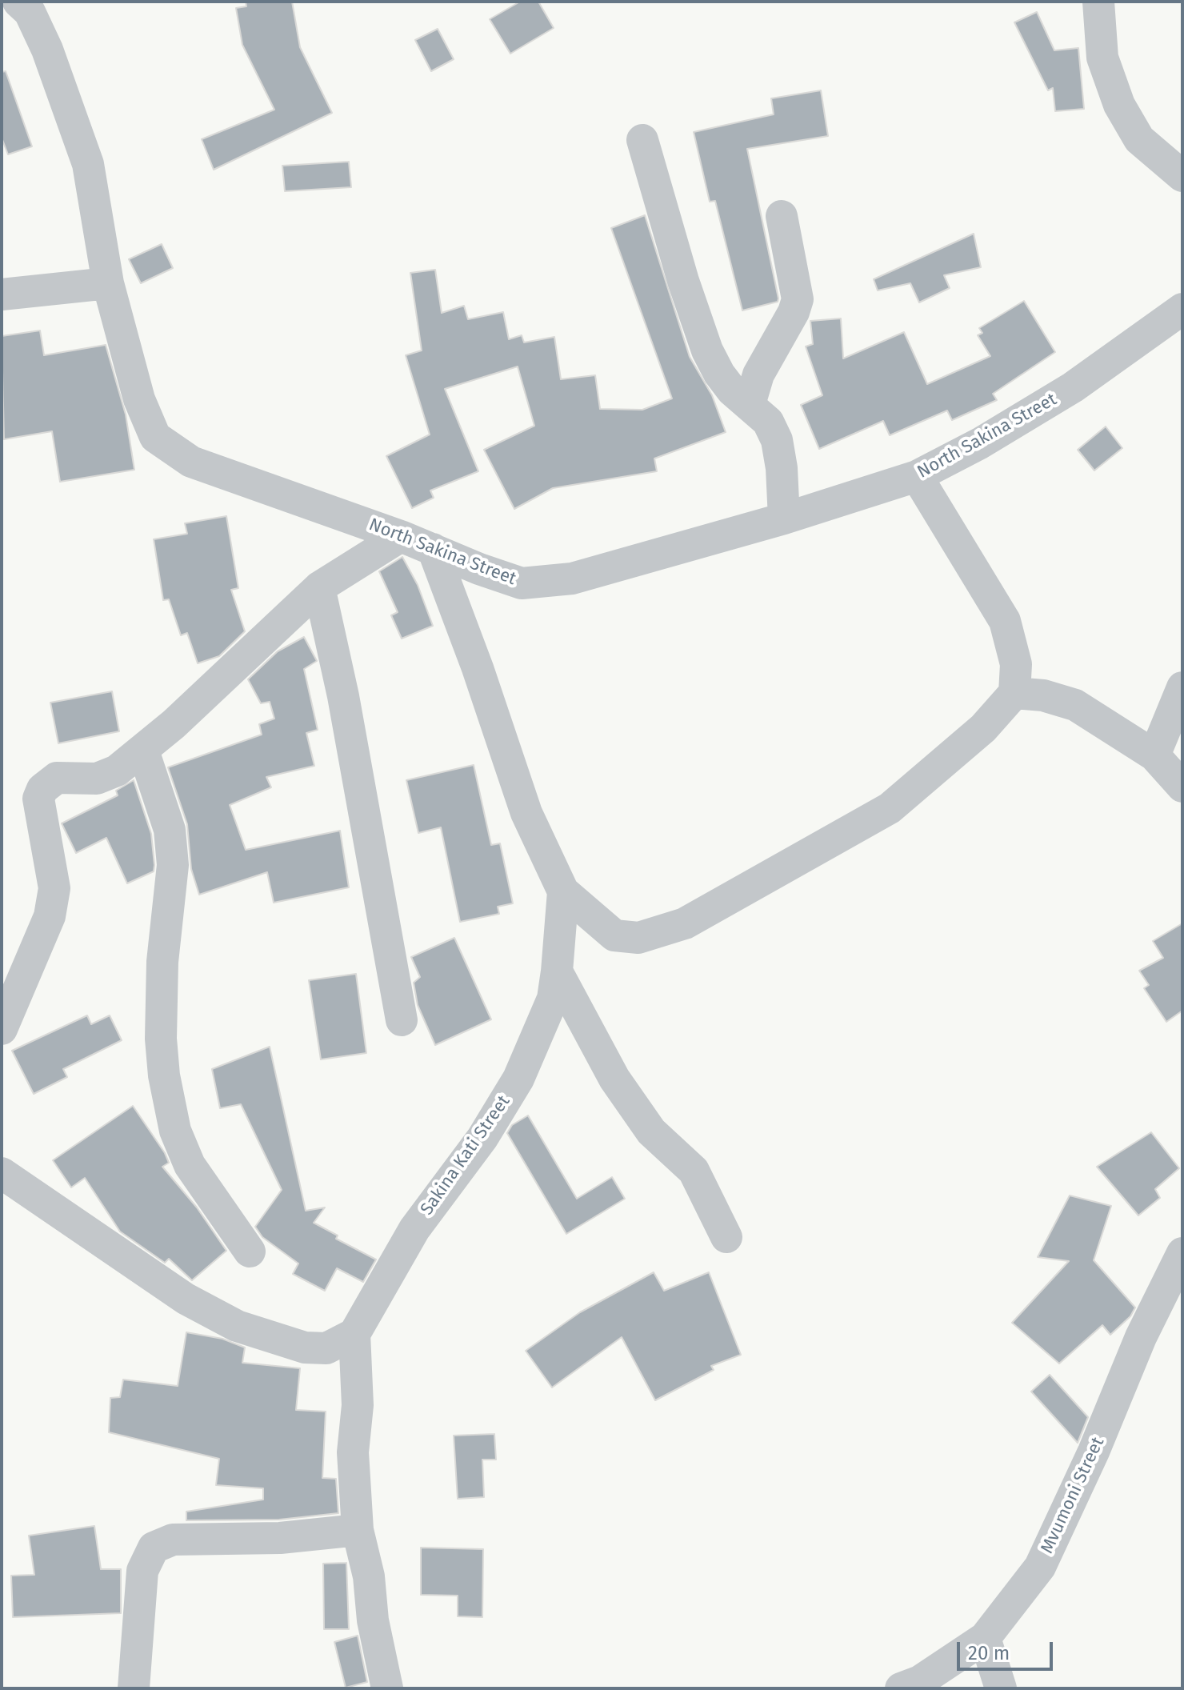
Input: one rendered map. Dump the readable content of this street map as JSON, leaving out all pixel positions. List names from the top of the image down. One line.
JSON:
{"streets":{"street":["North Sakina Street","Sakina Kati Street","Mvumoni Street"]},"crossings":[["North Sakina Street","Sakina Kati Street"]],"scale_bar":"20 m"}
